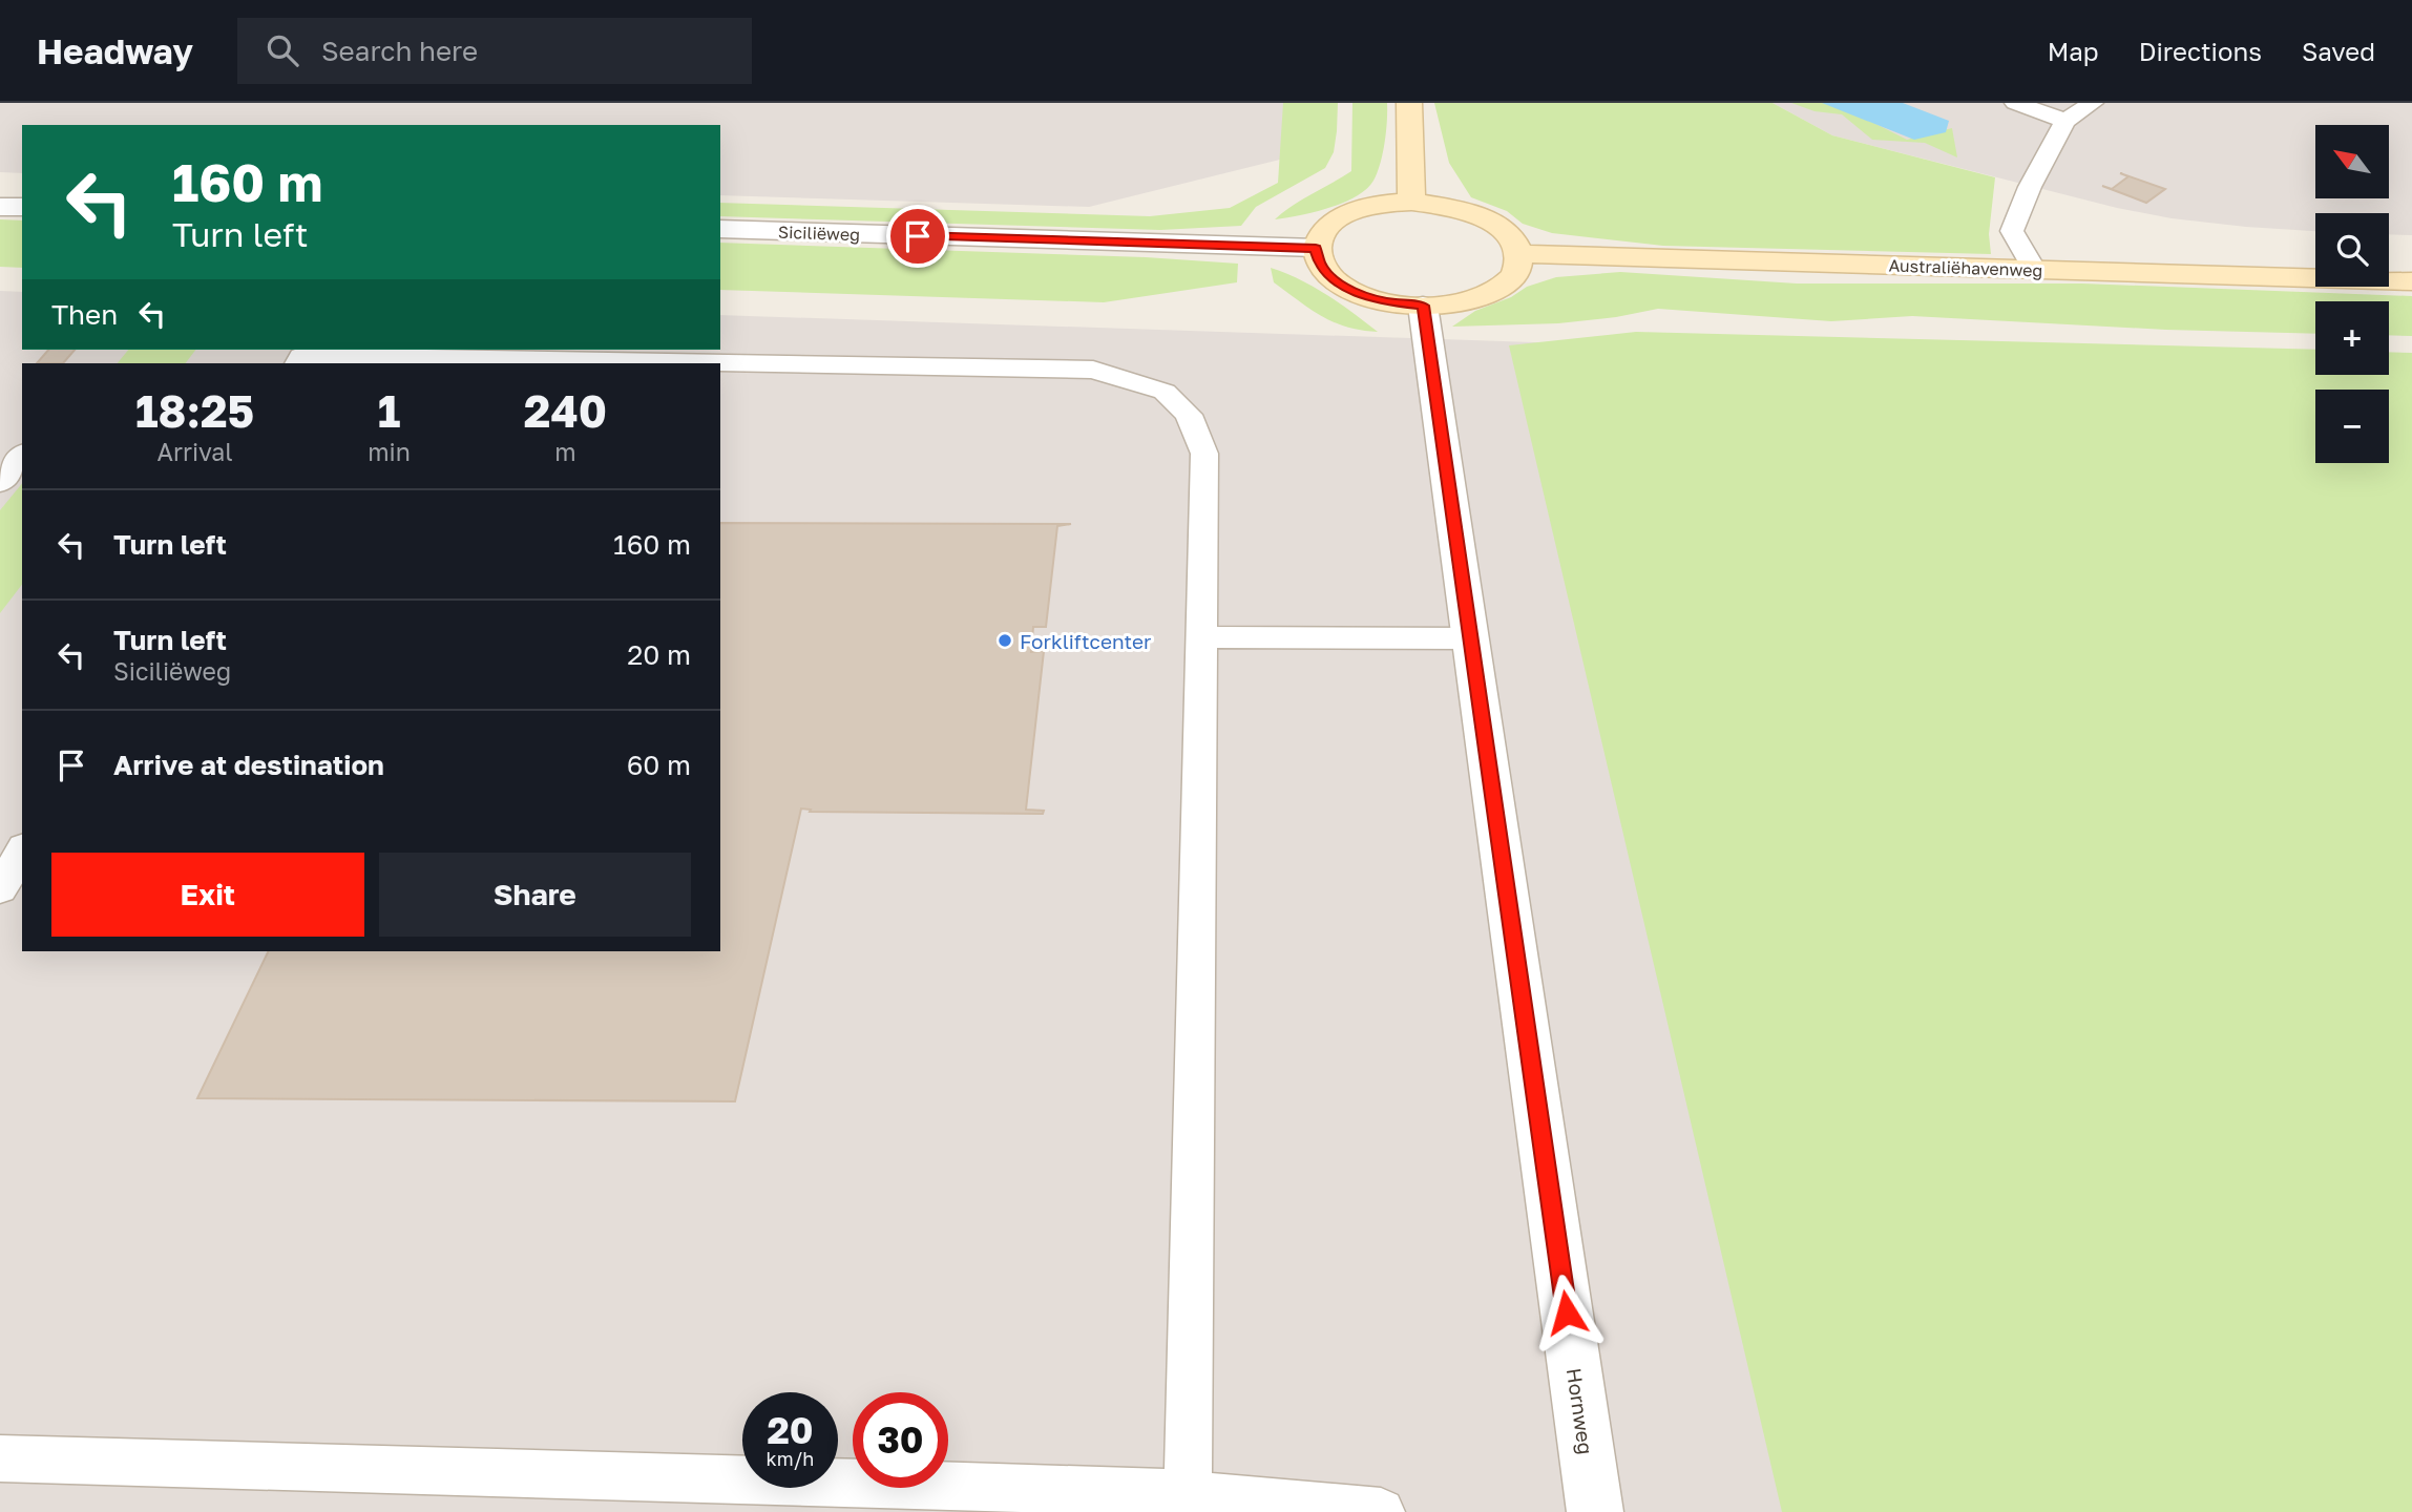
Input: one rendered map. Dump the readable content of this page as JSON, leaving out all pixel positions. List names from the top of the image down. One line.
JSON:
{"streets":{"street":["Siciliëweg","Australiëhavenweg","Hornweg"]},"places":["Forkliftcenter"],"north":"top left","page":{"header":"Headway","search":"Search here","nav":["Map","Directions","Saved"],"map_buttons":["+","−"],"turn":["160 m","Turn left"],"then":"Then","eta":["18:25","Arrival","1","min","240","m"],"list":[{"name":"Turn left","value":"160 m"},{"name":"Turn left","note":"Siciliëweg","value":"20 m"},{"name":"Arrive at destination","value":"60 m"}],"buttons":["Exit","Share"],"speed":"20 km/h","limit":"30"}}
